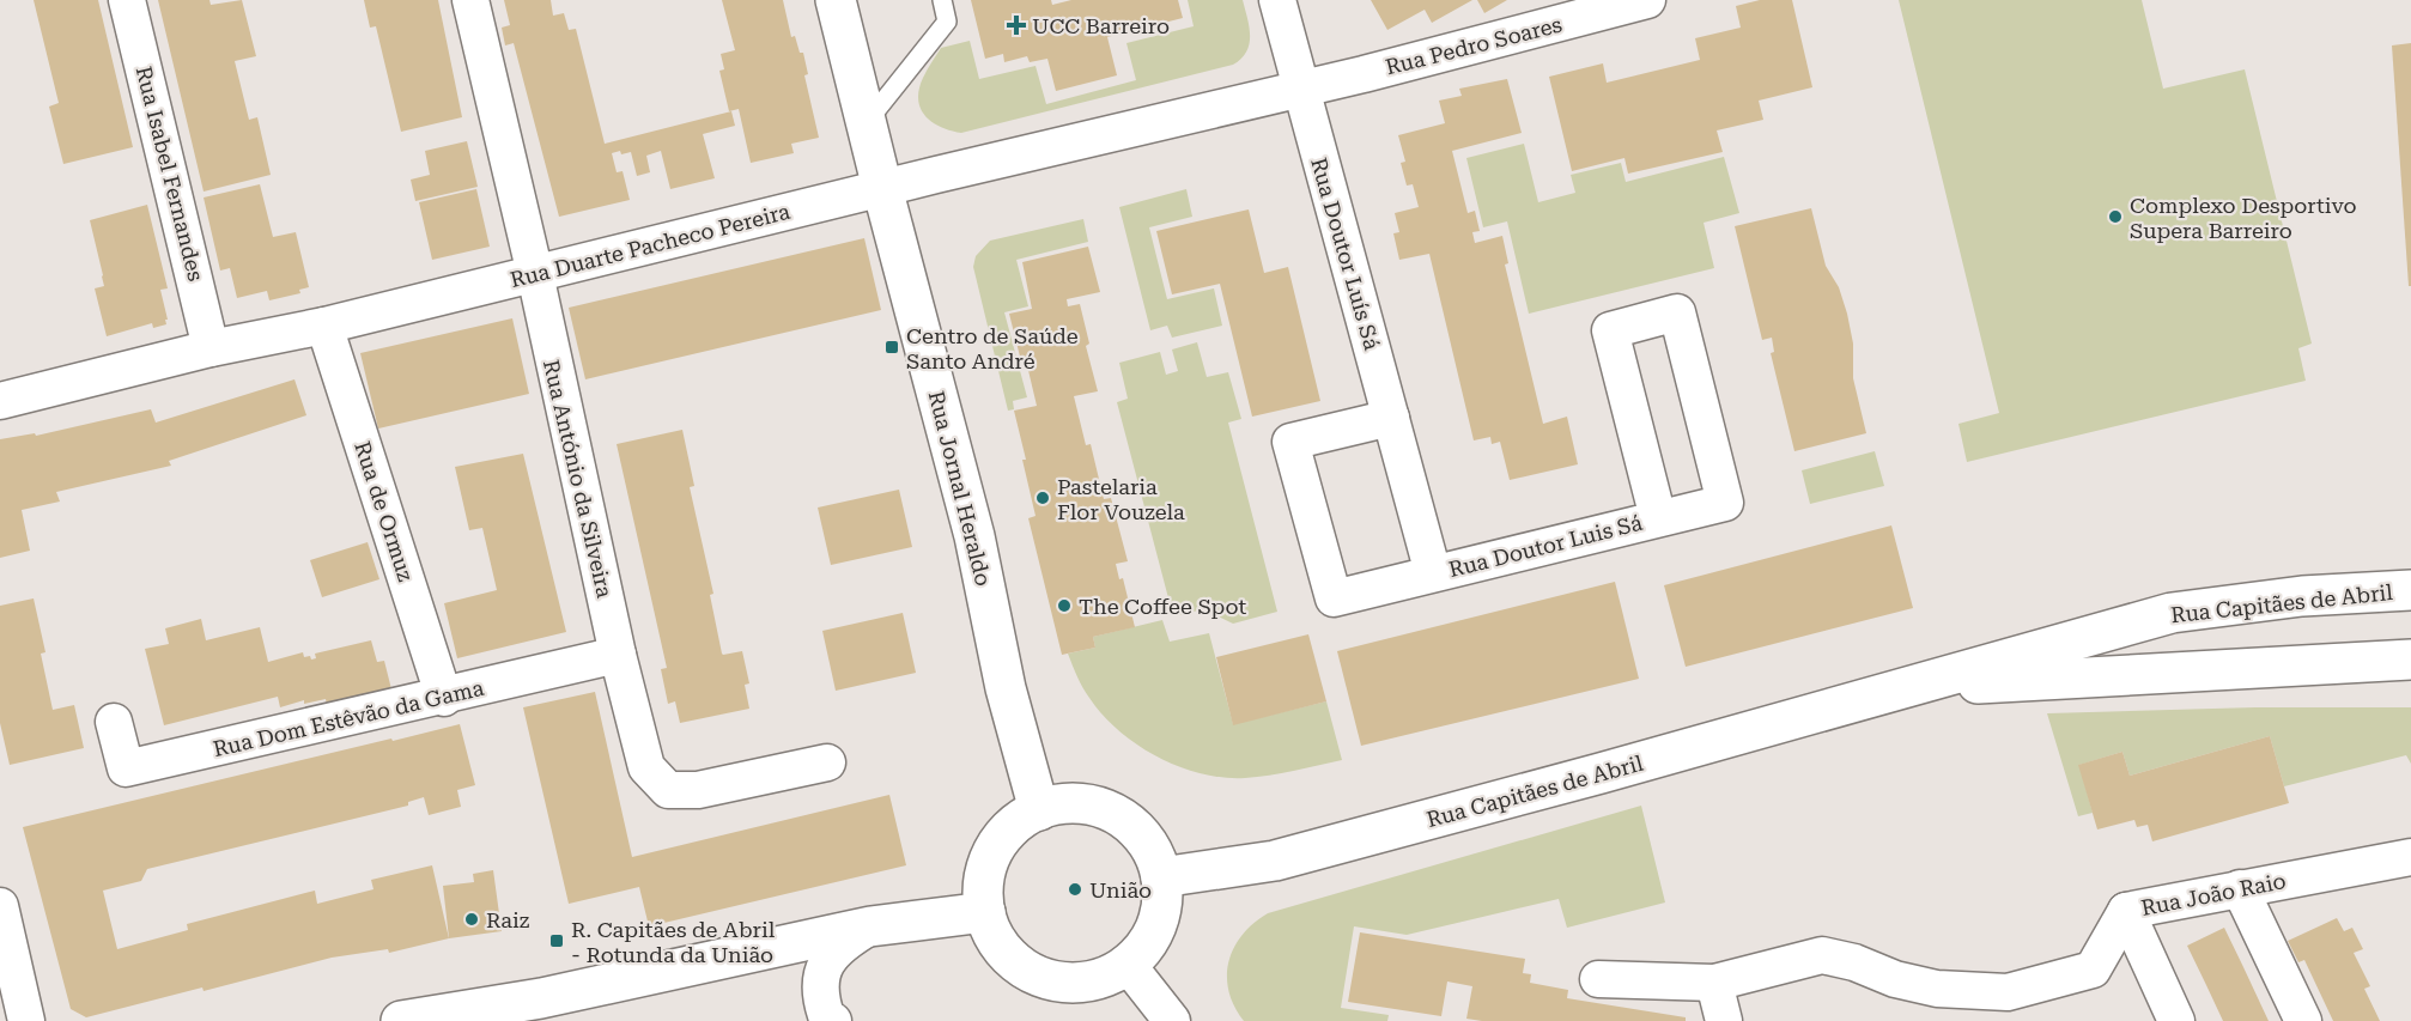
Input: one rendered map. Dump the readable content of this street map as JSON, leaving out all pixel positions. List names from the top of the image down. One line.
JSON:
{"streets":{"main road":["Rua Jornal Heraldo","Rua Capitães de Abril"],"street":["Rua Pedro Soares","Rua Isabel Fernandes","Rua Duarte Pacheco Pereira","Rua Doutor Luís Sá","Rua António da Silveira","Rua de Ormuz","Rua Doutor Luis Sá","Rua Dom Estêvão da Gama","Rua João Raio"]},"crossings":[["Rua Pedro Soares","Rua Duarte Pacheco Pereira"],["Rua Pedro Soares","Rua Doutor Luís Sá"],["Rua Isabel Fernandes","Rua Duarte Pacheco Pereira"],["Rua Duarte Pacheco Pereira","Rua Doutor Luís Sá"],["Rua Duarte Pacheco Pereira","Rua António da Silveira"],["Rua Duarte Pacheco Pereira","Rua Jornal Heraldo"],["Rua Duarte Pacheco Pereira","Rua de Ormuz"],["Rua Doutor Luís Sá","Rua Doutor Luis Sá"],["Rua António da Silveira","Rua Dom Estêvão da Gama"],["Rua Jornal Heraldo","Rua Capitães de Abril"],["Rua de Ormuz","Rua Dom Estêvão da Gama"]],"places":{"health":["UCC Barreiro"],"other":["Complexo Desportivo Supera Barreiro","Pastelaria Flor Vouzela","The Coffee Spot","União","Raiz"],"transit":["Centro de Saúde Santo André","R. Capitães de Abril - Rotunda da União"]}}
